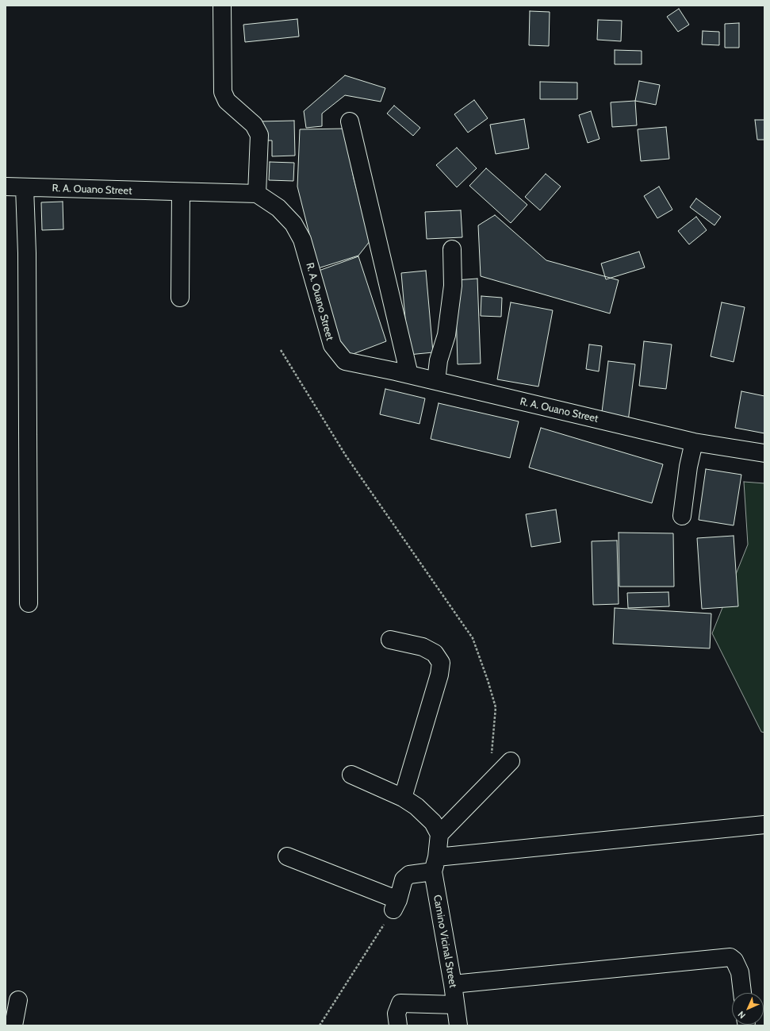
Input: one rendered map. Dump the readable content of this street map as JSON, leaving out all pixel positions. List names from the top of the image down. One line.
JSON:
{"streets":{"street":["R. A. Ouano Street","Camino Vicinal Street"]},"north":"bottom left"}
